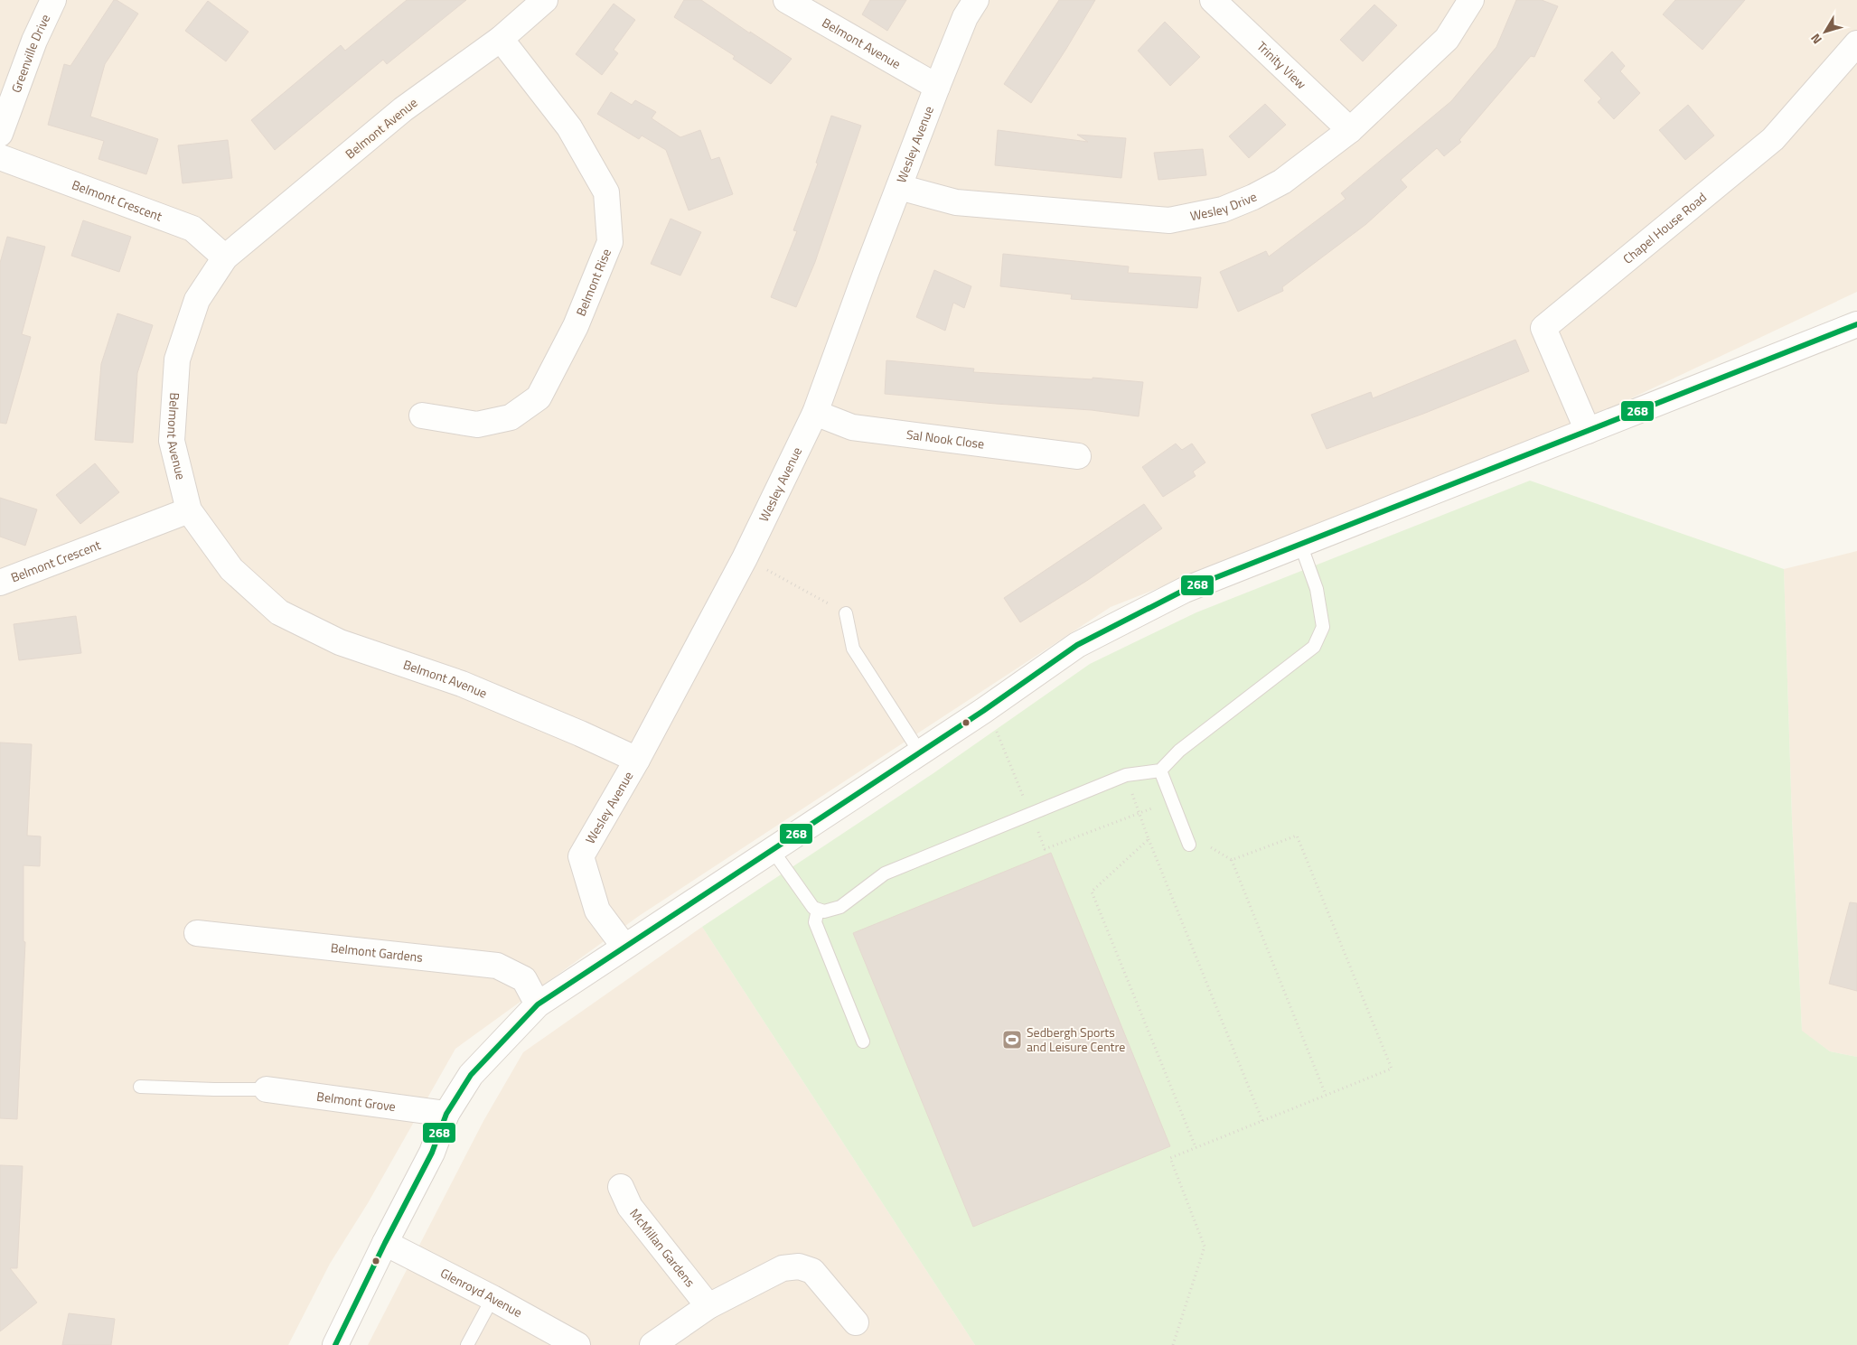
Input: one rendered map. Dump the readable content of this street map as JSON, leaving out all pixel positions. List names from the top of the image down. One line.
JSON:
{"streets":{"street":["Belmont Avenue","Greenville Drive","Trinity View","Wesley Avenue","Belmont Crescent","Wesley Drive","Chapel House Road","Belmont Rise","Sal Nook Close","Belmont Gardens","Belmont Grove","McMillan Gardens","Glenroyd Avenue"]},"crossings":[["Belmont Avenue","Wesley Avenue"],["Belmont Avenue","Belmont Crescent"],["Belmont Avenue","Belmont Rise"],["Trinity View","Wesley Drive"],["Wesley Avenue","Wesley Drive"],["Wesley Avenue","Sal Nook Close"]],"places":{"sports":["Sedbergh Sports and Leisure Centre"]},"lines":["transit line 268"],"north":"bottom left"}
